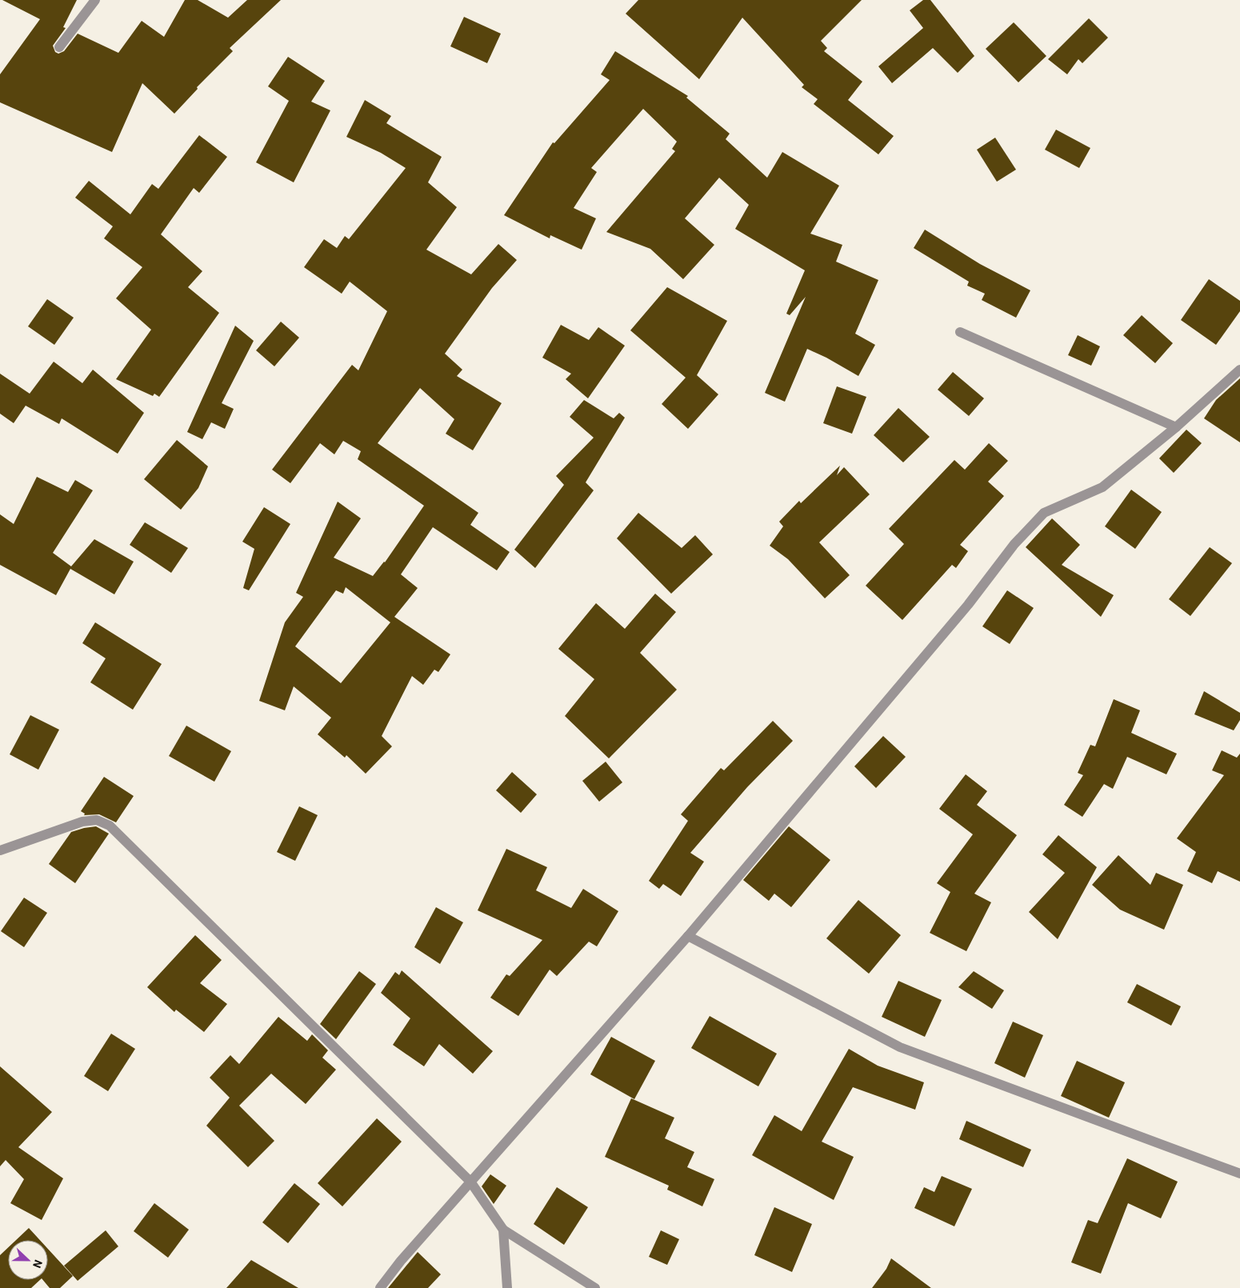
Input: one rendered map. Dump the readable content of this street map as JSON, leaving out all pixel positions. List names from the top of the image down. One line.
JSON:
{"north":"right"}
